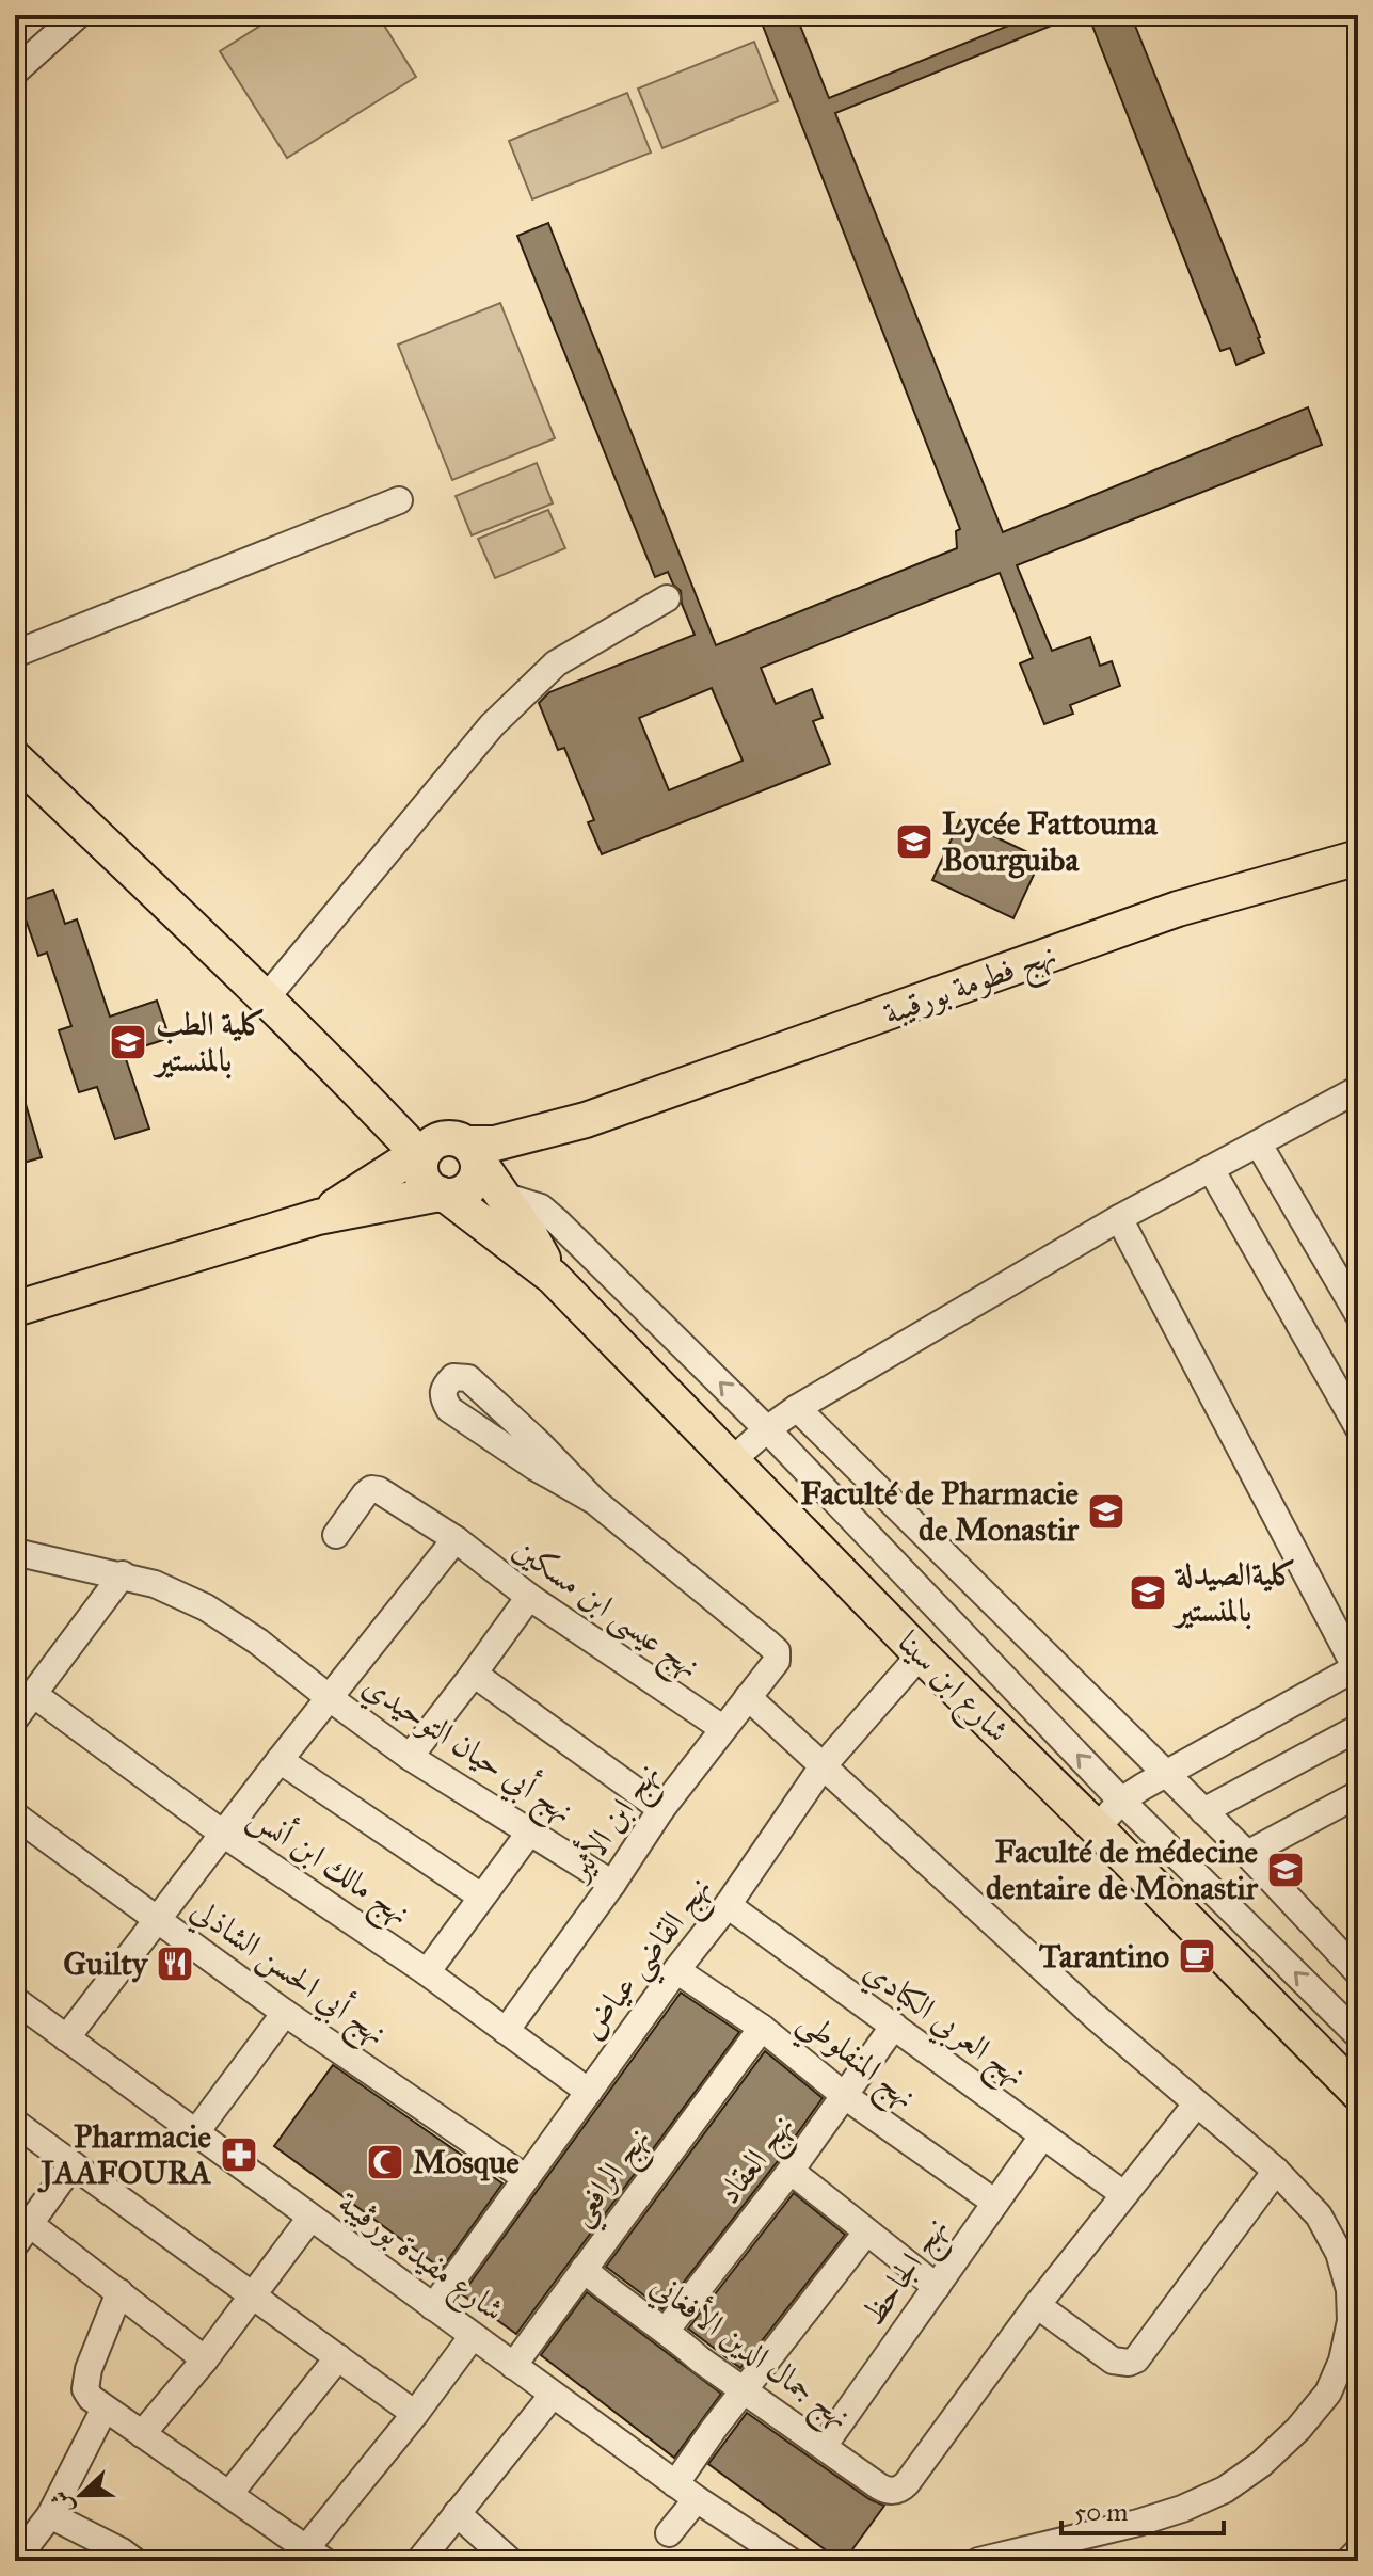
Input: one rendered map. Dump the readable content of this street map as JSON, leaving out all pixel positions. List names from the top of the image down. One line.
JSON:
{"streets":{"main road":["نهج فطومة بورقيبة","شارع ابن سينا"],"street":["نهج عيسى ابن مسكين","نهج أبي حيان التوحيدي","نهج ابن الأثير","نهج مالك ابن أنس","نهج القاضي عياض","نهج أبي الحسن الشاذلي","نهج العربي الكبادي","نهج المنفلوطي","نهج العقاد","نهج الرافعي","شارع مفيدة بورڨيبة","نهج الجاحظ","نهج جمال الدين الأفغاني"]},"crossings":[["نهج عيسى ابن مسكين","نهج ابن الأثير"],["شارع ابن سينا","نهج القاضي عياض"],["نهج أبي حيان التوحيدي","نهج ابن الأثير"],["نهج ابن الأثير","نهج مالك ابن أنس"],["نهج مالك ابن أنس","نهج القاضي عياض"],["نهج القاضي عياض","نهج أبي الحسن الشاذلي"],["نهج القاضي عياض","نهج العربي الكبادي"],["نهج القاضي عياض","نهج المنفلوطي"],["نهج القاضي عياض","شارع مفيدة بورڨيبة"],["نهج العربي الكبادي","نهج العقاد"],["نهج العربي الكبادي","نهج الجاحظ"],["نهج المنفلوطي","نهج العقاد"],["نهج المنفلوطي","نهج الرافعي"],["نهج المنفلوطي","نهج الجاحظ"],["نهج العقاد","نهج جمال الدين الأفغاني"],["نهج الرافعي","شارع مفيدة بورڨيبة"],["نهج الرافعي","نهج جمال الدين الأفغاني"],["نهج الجاحظ","نهج جمال الدين الأفغاني"]],"places":{"school or university":["Lycée Fattouma Bourguiba","كلية الطب بالمنستير","Faculté de Pharmacie de Monastir","كليةالصيدلة بالمنستير","Faculté de médecine dentaire de Monastir"],"cafe":["Tarantino"],"restaurant":["Guilty"],"pharmacy":["Pharmacie JAAFOURA"],"mosque":["Mosque"]},"scale_bar":"50 m","north":"left"}
